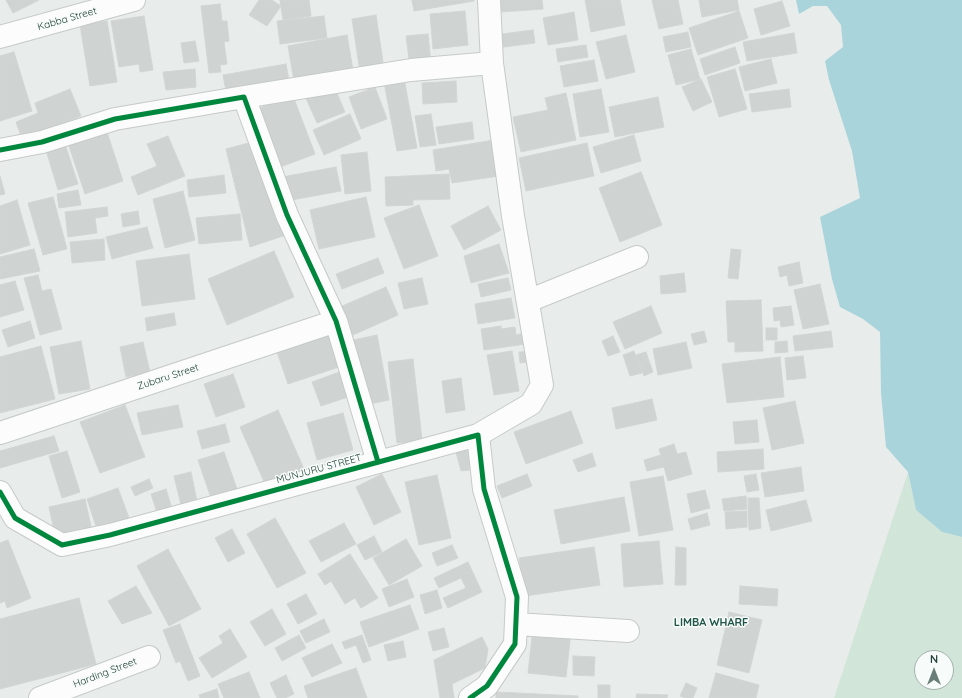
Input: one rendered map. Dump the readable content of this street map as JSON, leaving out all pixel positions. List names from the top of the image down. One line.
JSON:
{"streets":{"street":["Kabba Street","Zubaru Street","MUNJURU STREET","Harding Street"]},"districts":["LIMBA WHARF"],"north":"top"}
